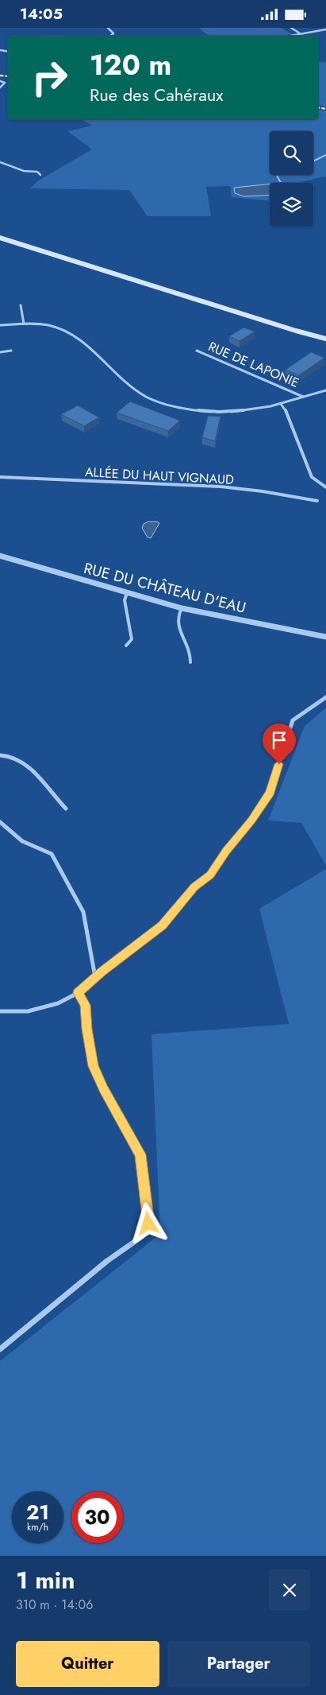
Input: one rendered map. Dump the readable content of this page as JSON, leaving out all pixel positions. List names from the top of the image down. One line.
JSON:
{"streets":{"street":["RUE DE LAPONIE","ALLÉE DU HAUT VIGNAUD","RUE DU CHÂTEAU D'EAU"]},"page":{"status":"14:05","turn":["120 m","Rue des Cahéraux"],"speed":"21 km/h","limit":"30","heading":["1 min","310 m · 14:06"],"buttons":["Quitter","Partager"]}}
